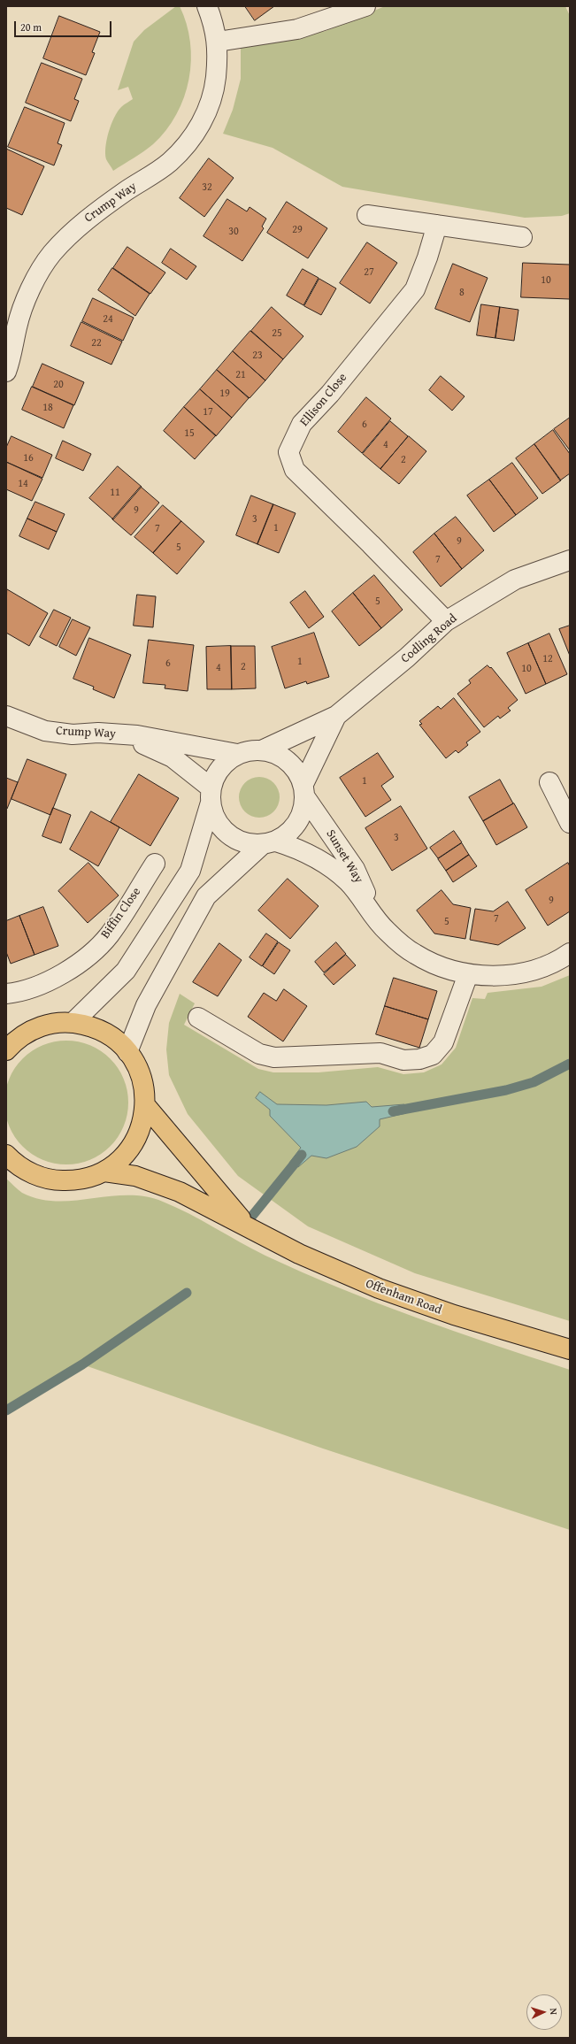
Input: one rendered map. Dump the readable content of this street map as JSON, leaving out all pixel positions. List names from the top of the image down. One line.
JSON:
{"streets":{"main road":["Offenham Road"],"street":["Crump Way","Ellison Close","Codling Road","Sunset Way","Biffin Close"]},"crossings":[["Crump Way","Codling Road"],["Crump Way","Sunset Way"],["Ellison Close","Codling Road"],["Codling Road","Sunset Way"]],"house_numbers":["32","29","30","27","10","8","24","25","22","23","21","20","19","18","17","6","15","4","16","2","14","11","9","3","1","7","9","5","7","5","12","1","6","2","4","10","1","3","9","7","5"],"scale_bar":"20 m","north":"right"}
